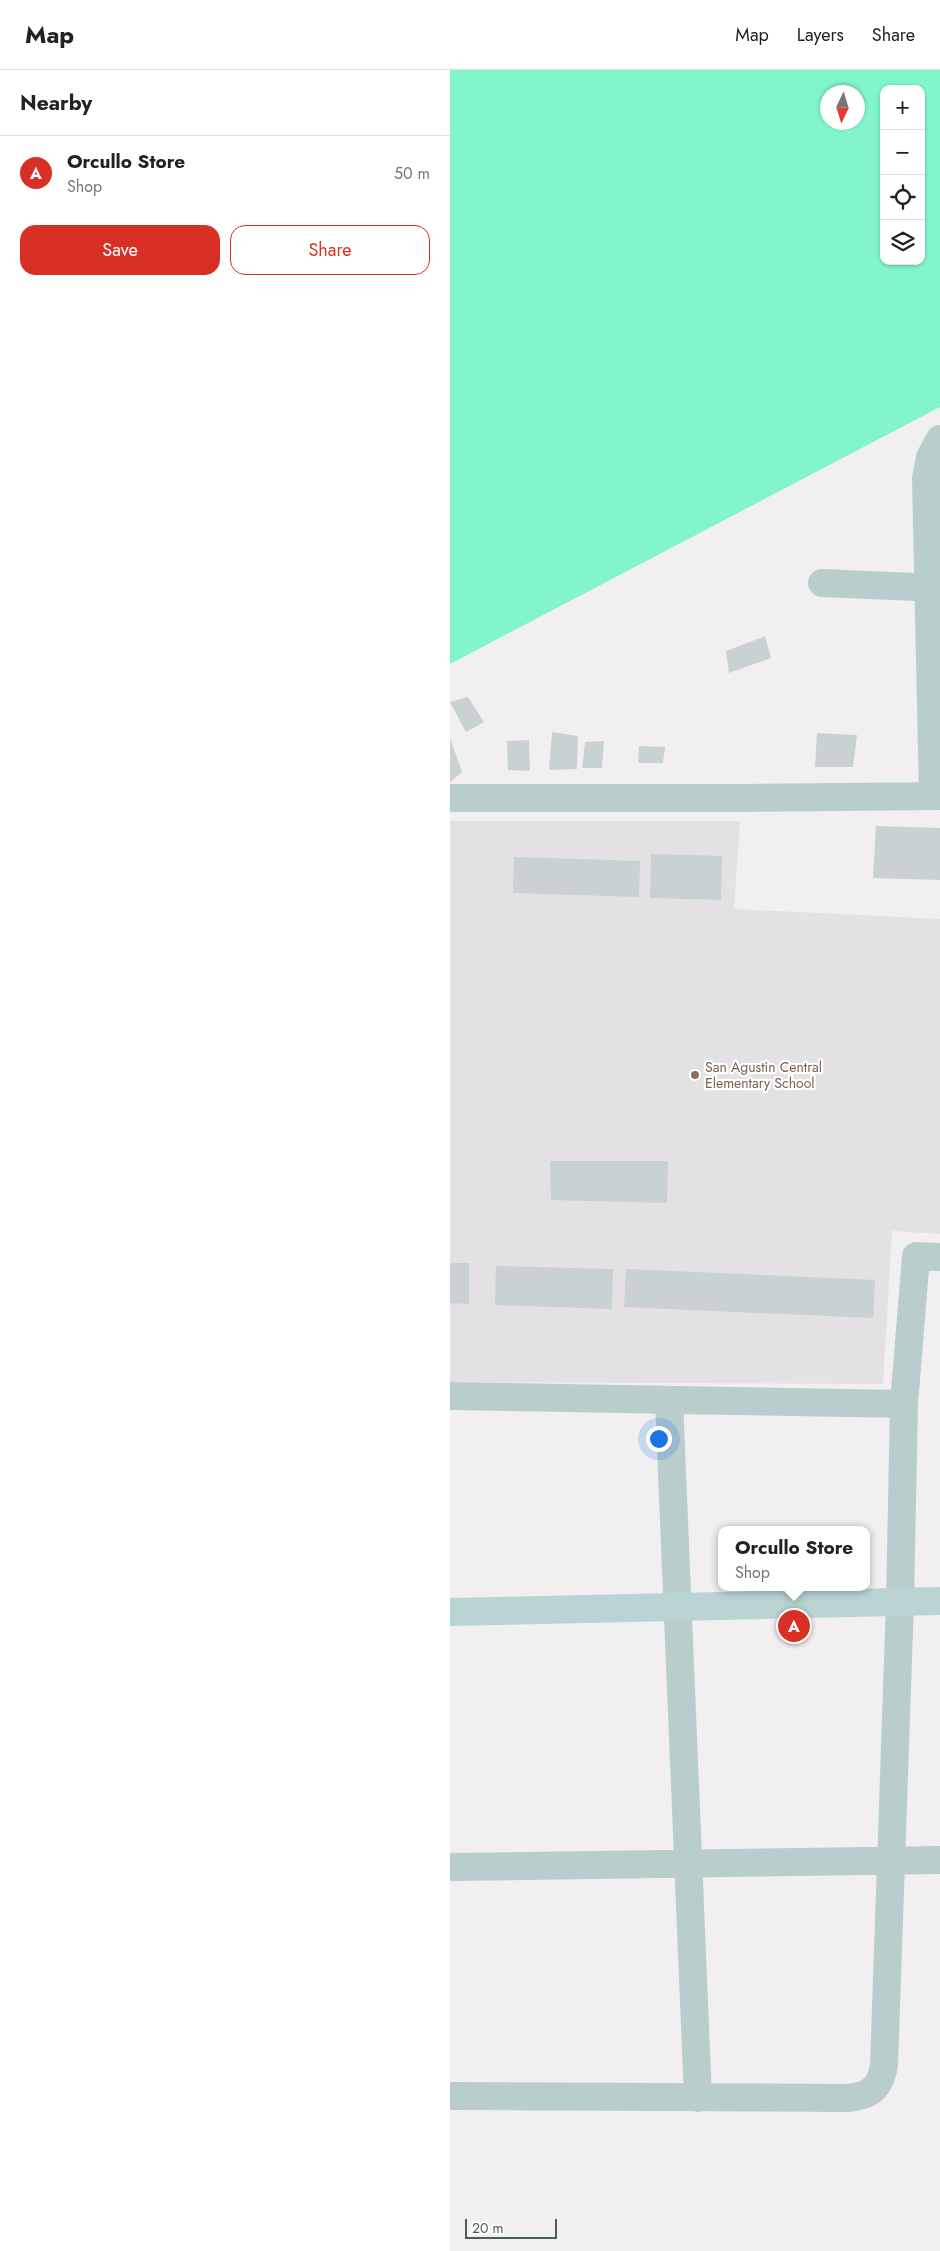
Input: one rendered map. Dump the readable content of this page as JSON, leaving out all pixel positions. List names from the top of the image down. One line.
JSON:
{"places":["San Agustin Central Elementary School"],"scale_bar":"20 m","north":"bottom","page":{"header":"Map","nav":["Map","Layers","Share"],"heading":"Nearby","map_buttons":["+","−"],"list":[{"mark":"A","name":"Orcullo Store","note":"Shop","value":"50 m"}],"buttons":["Save","Share"],"popup":["Orcullo Store","Shop"],"pins":"A","scale":"20 m"}}
